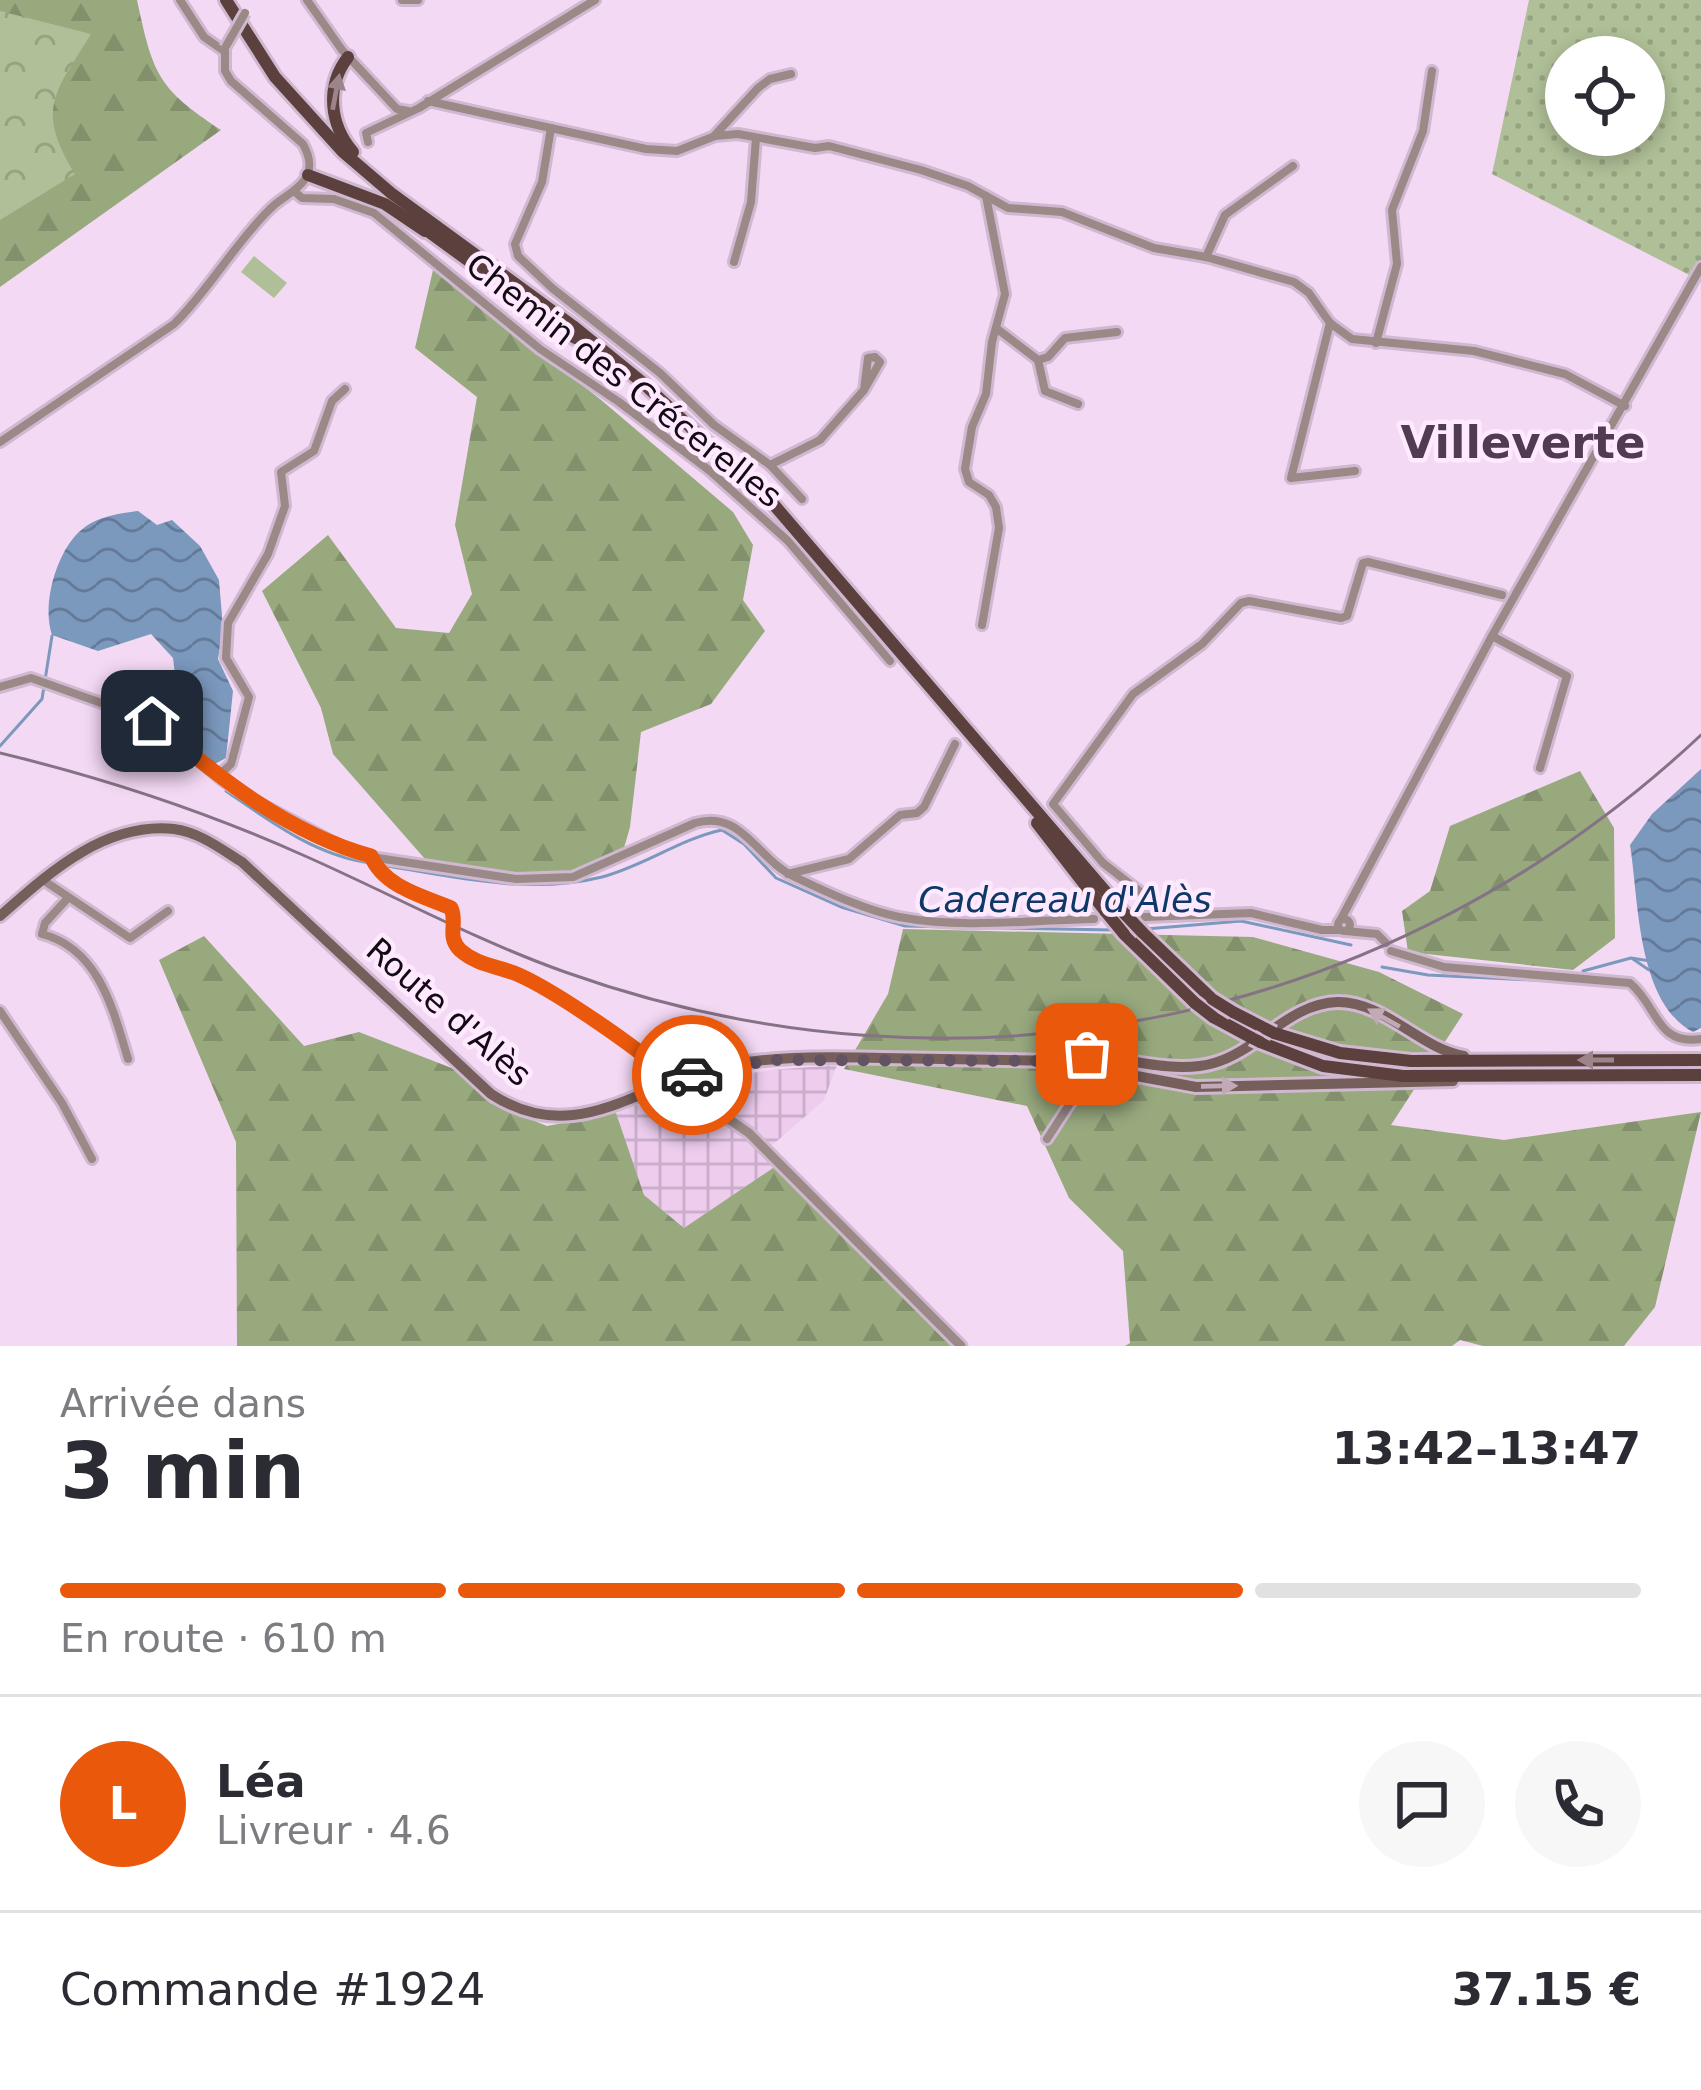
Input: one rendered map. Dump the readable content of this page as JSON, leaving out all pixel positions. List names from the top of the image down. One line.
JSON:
{"streets":{"main road":["Route d'Alès"],"street":["Chemin des Crécerelles"]},"districts":["Villeverte"],"water":["Cadereau d'Alès"],"page":{"heading":["3 min","Arrivée dans","13:42–13:47"],"panel":["Léa","Livreur · 4.6","Commande #1924","37.15 €"],"bar":"En route · 610 m","round":"L"}}
